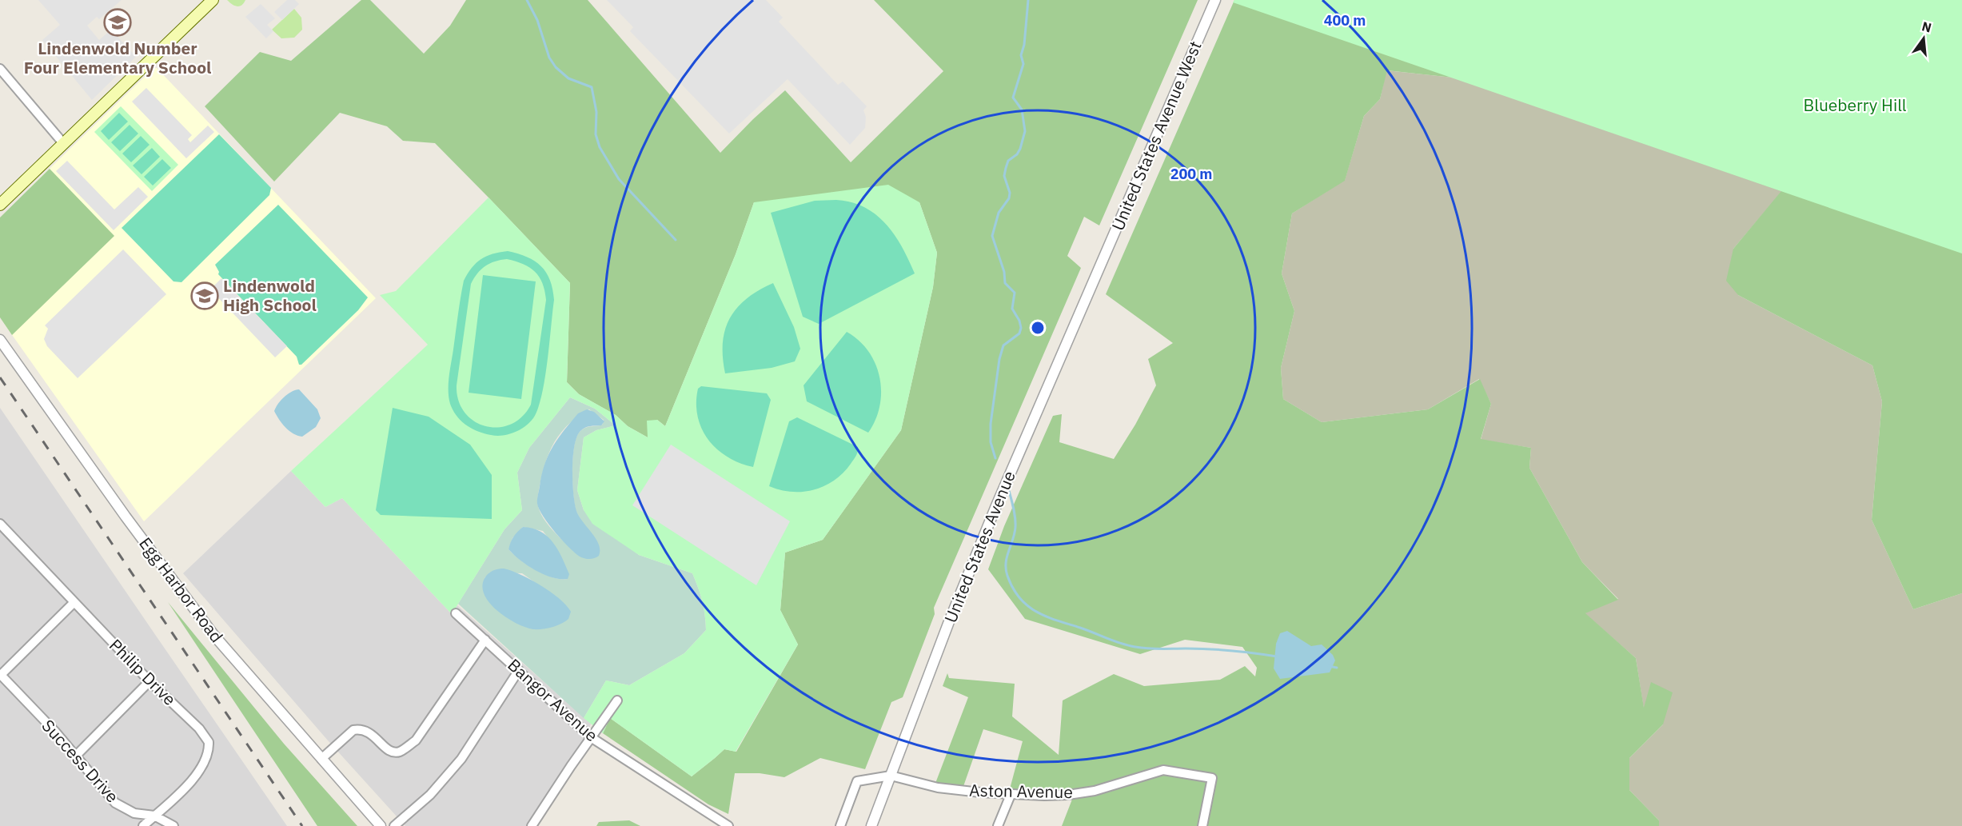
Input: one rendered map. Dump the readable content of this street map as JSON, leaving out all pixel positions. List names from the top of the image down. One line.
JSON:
{"streets":{"street":["United States Avenue West","United States Avenue","Egg Harbor Road","Philip Drive","Bangor Avenue","Success Drive","Aston Avenue"]},"crossings":[["United States Avenue West","United States Avenue"],["United States Avenue","Aston Avenue"],["Philip Drive","Success Drive"]],"parks":["Blueberry Hill"],"places":{"school or university":["Lindenwold Number Four Elementary School","Lindenwold High School"]},"north":"top","rings":["400 m","200 m"]}
